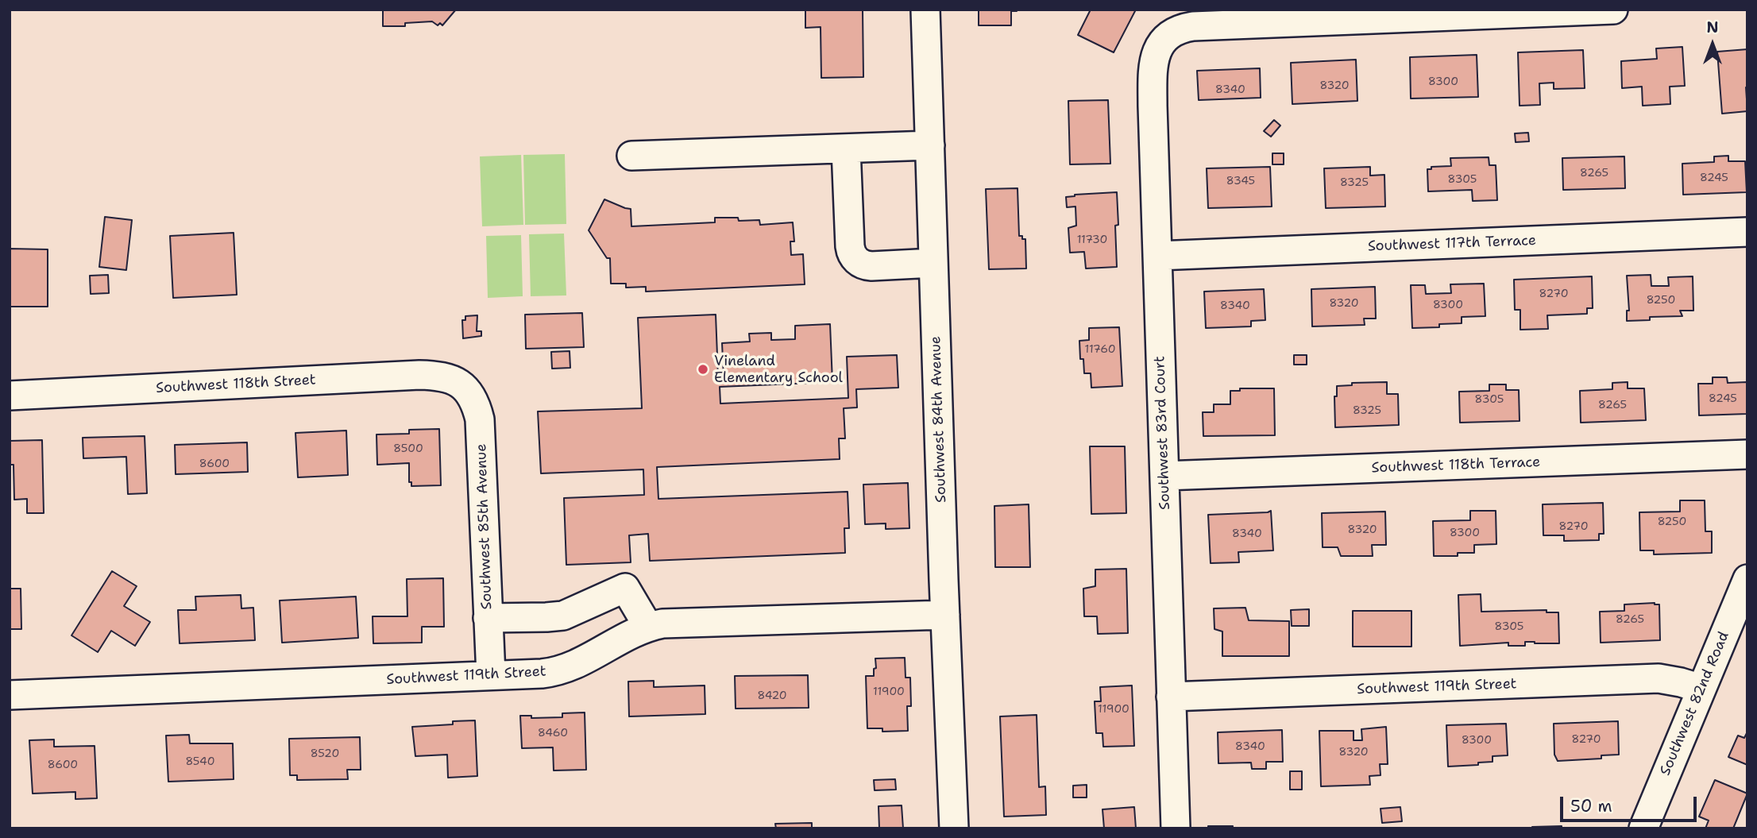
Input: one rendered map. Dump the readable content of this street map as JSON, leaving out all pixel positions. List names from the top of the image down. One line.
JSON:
{"streets":{"street":["Southwest 117th Terrace","Southwest 118th Street","Southwest 84th Avenue","Southwest 83rd Court","Southwest 118th Terrace","Southwest 85th Avenue","Southwest 119th Street","Southwest 82nd Road"]},"crossings":[["Southwest 117th Terrace","Southwest 83rd Court"],["Southwest 118th Street","Southwest 85th Avenue"],["Southwest 84th Avenue","Southwest 119th Street"],["Southwest 83rd Court","Southwest 118th Terrace"],["Southwest 83rd Court","Southwest 119th Street"],["Southwest 85th Avenue","Southwest 119th Street"],["Southwest 119th Street","Southwest 82nd Road"]],"places":["Vineland Elementary School"],"house_numbers":["8300","8320","8340","8265","8245","8305","8345","8325","11730","8270","8250","8320","8300","8340","11760","8245","8305","8265","8325","8500","8600","8250","8270","8320","8300","8340","8265","8305","11900","8420","11900","8460","8270","8300","8340","8320","8520","8540","8600"],"scale_bar":"50 m","north":"top"}
